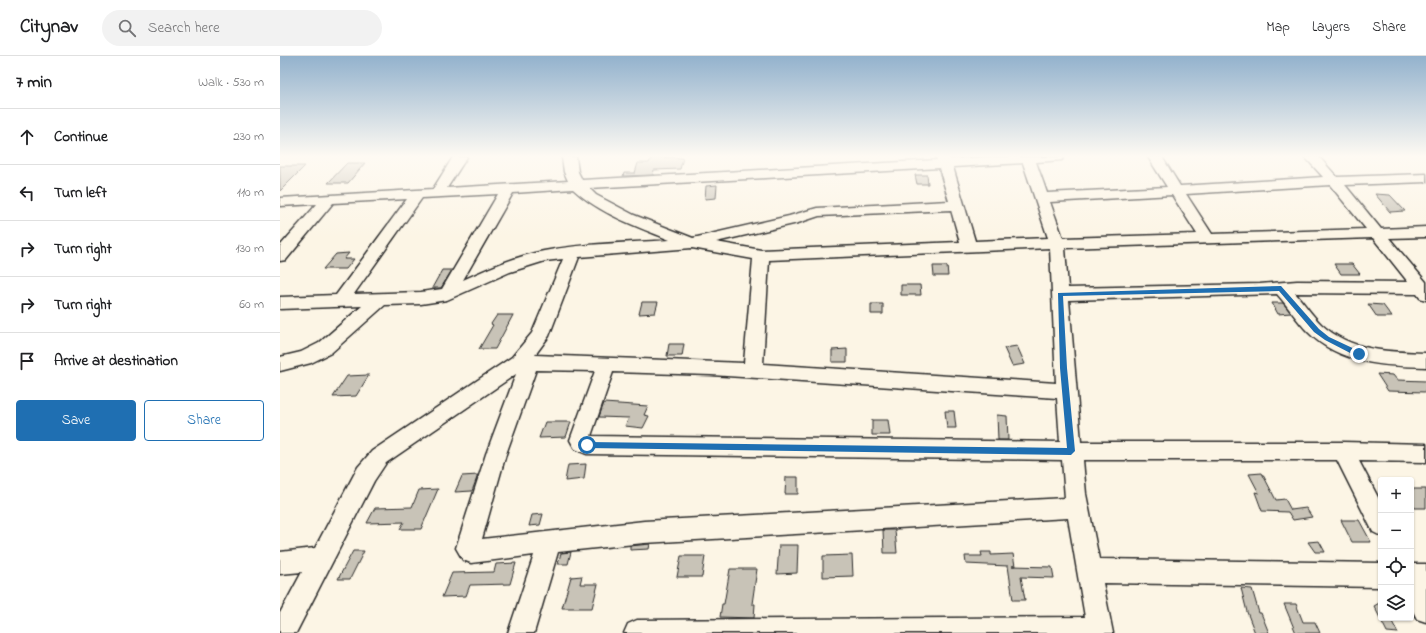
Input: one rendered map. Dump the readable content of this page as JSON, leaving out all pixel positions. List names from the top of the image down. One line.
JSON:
{"page":{"header":"Citynav","search":"Search here","nav":["Map","Layers","Share"],"heading":["7 min","Walk · 530 m"],"list":[["Continue","230 m"],["Turn left","110 m"],["Turn right","130 m"],["Turn right","60 m"],"Arrive at destination"],"buttons":["Save","Share"],"map_buttons":["+","−"]}}
